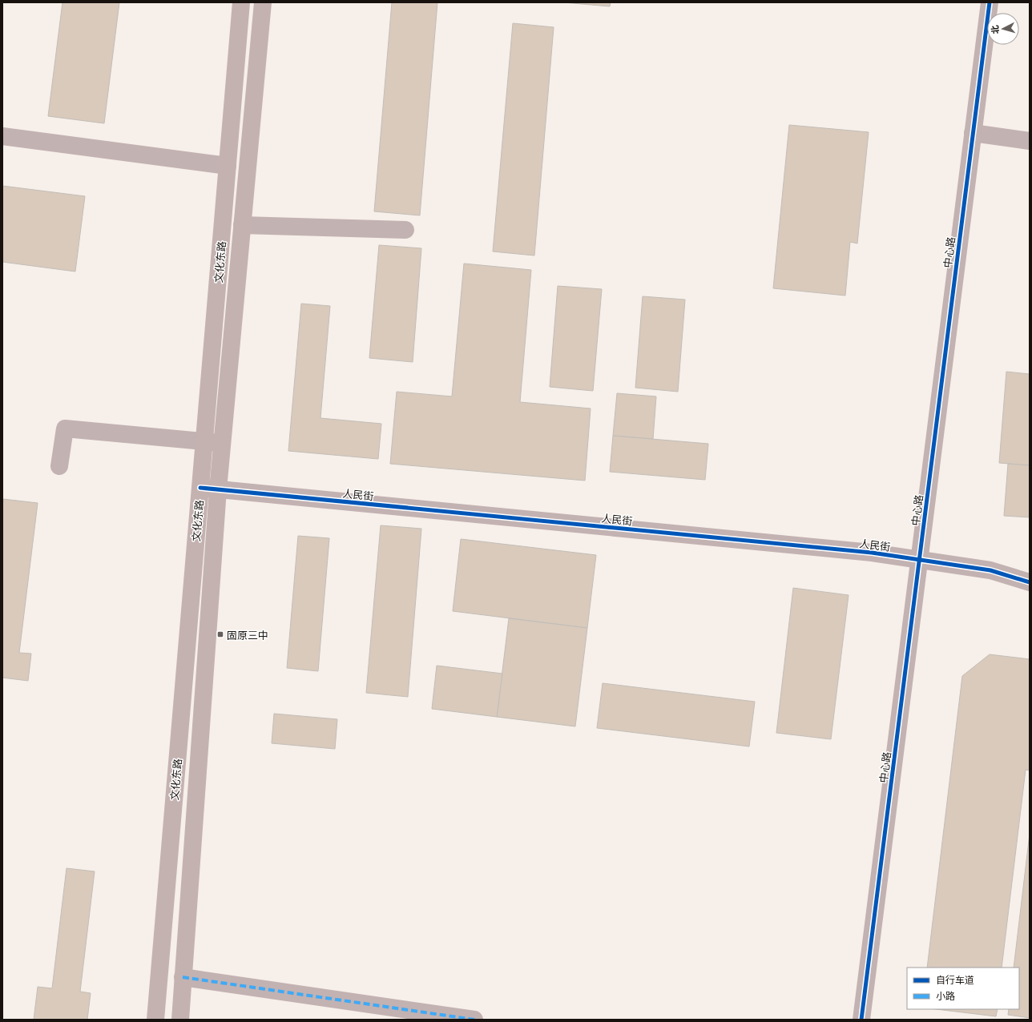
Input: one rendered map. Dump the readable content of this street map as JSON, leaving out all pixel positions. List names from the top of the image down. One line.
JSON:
{"streets":{"main road":["文化东路"],"street":["中心路","人民街"]},"crossings":[["中心路","人民街"],["文化东路","人民街"]],"places":{"transit":["固原三中"]},"legend":["自行车道","小路"],"north":"left"}
